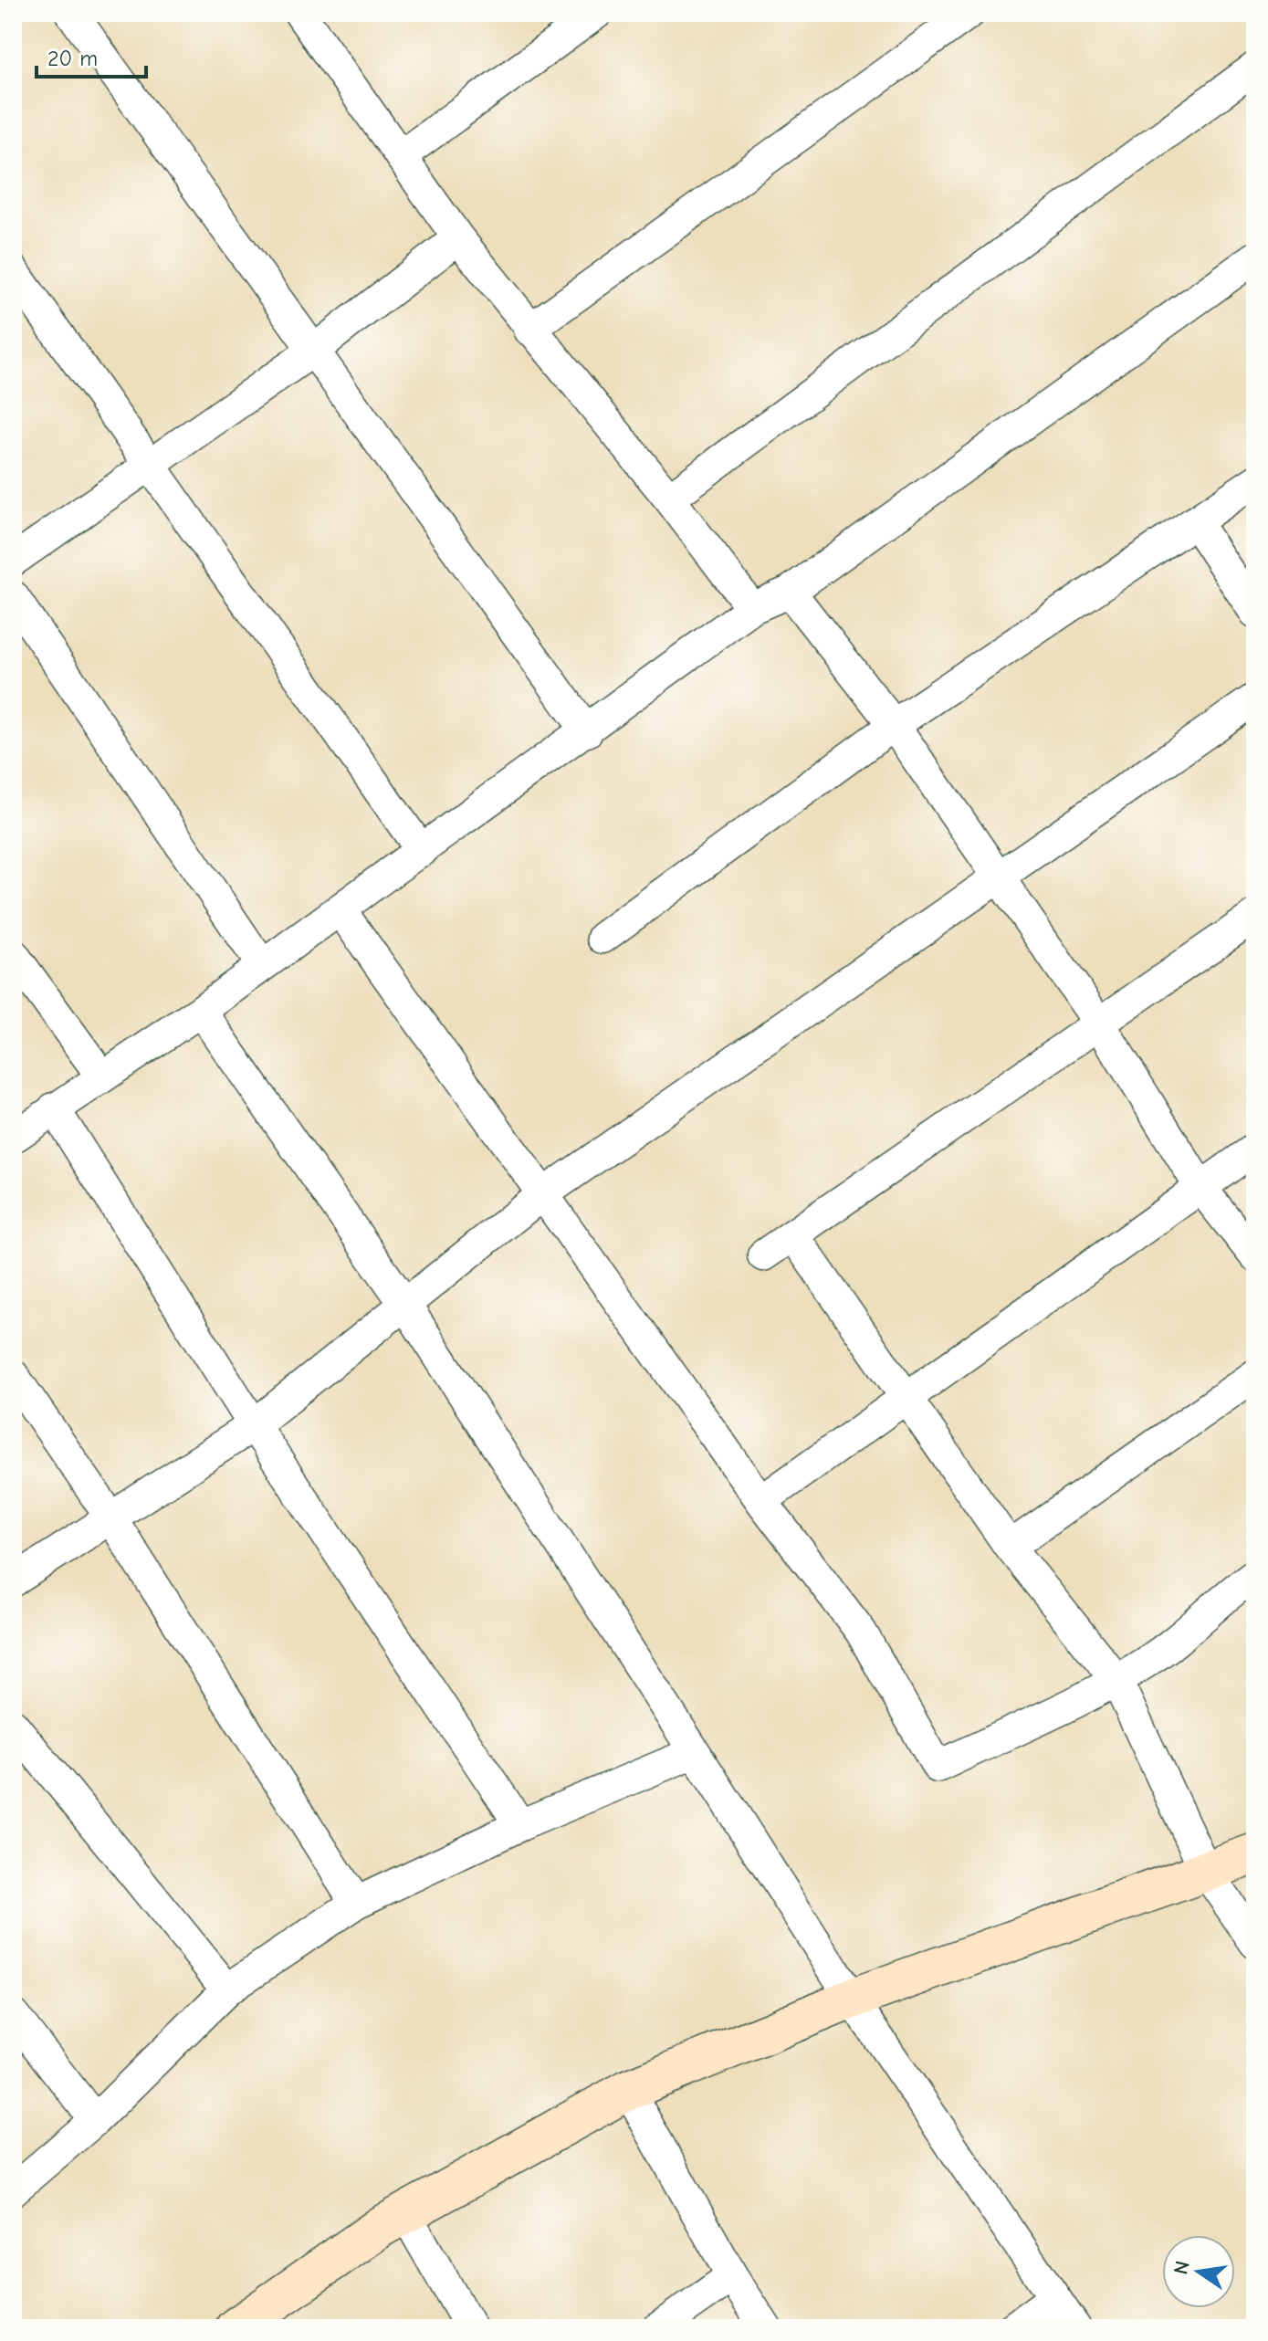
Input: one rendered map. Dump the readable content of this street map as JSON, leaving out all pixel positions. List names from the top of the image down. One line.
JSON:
{"scale_bar":"20 m","north":"left"}
